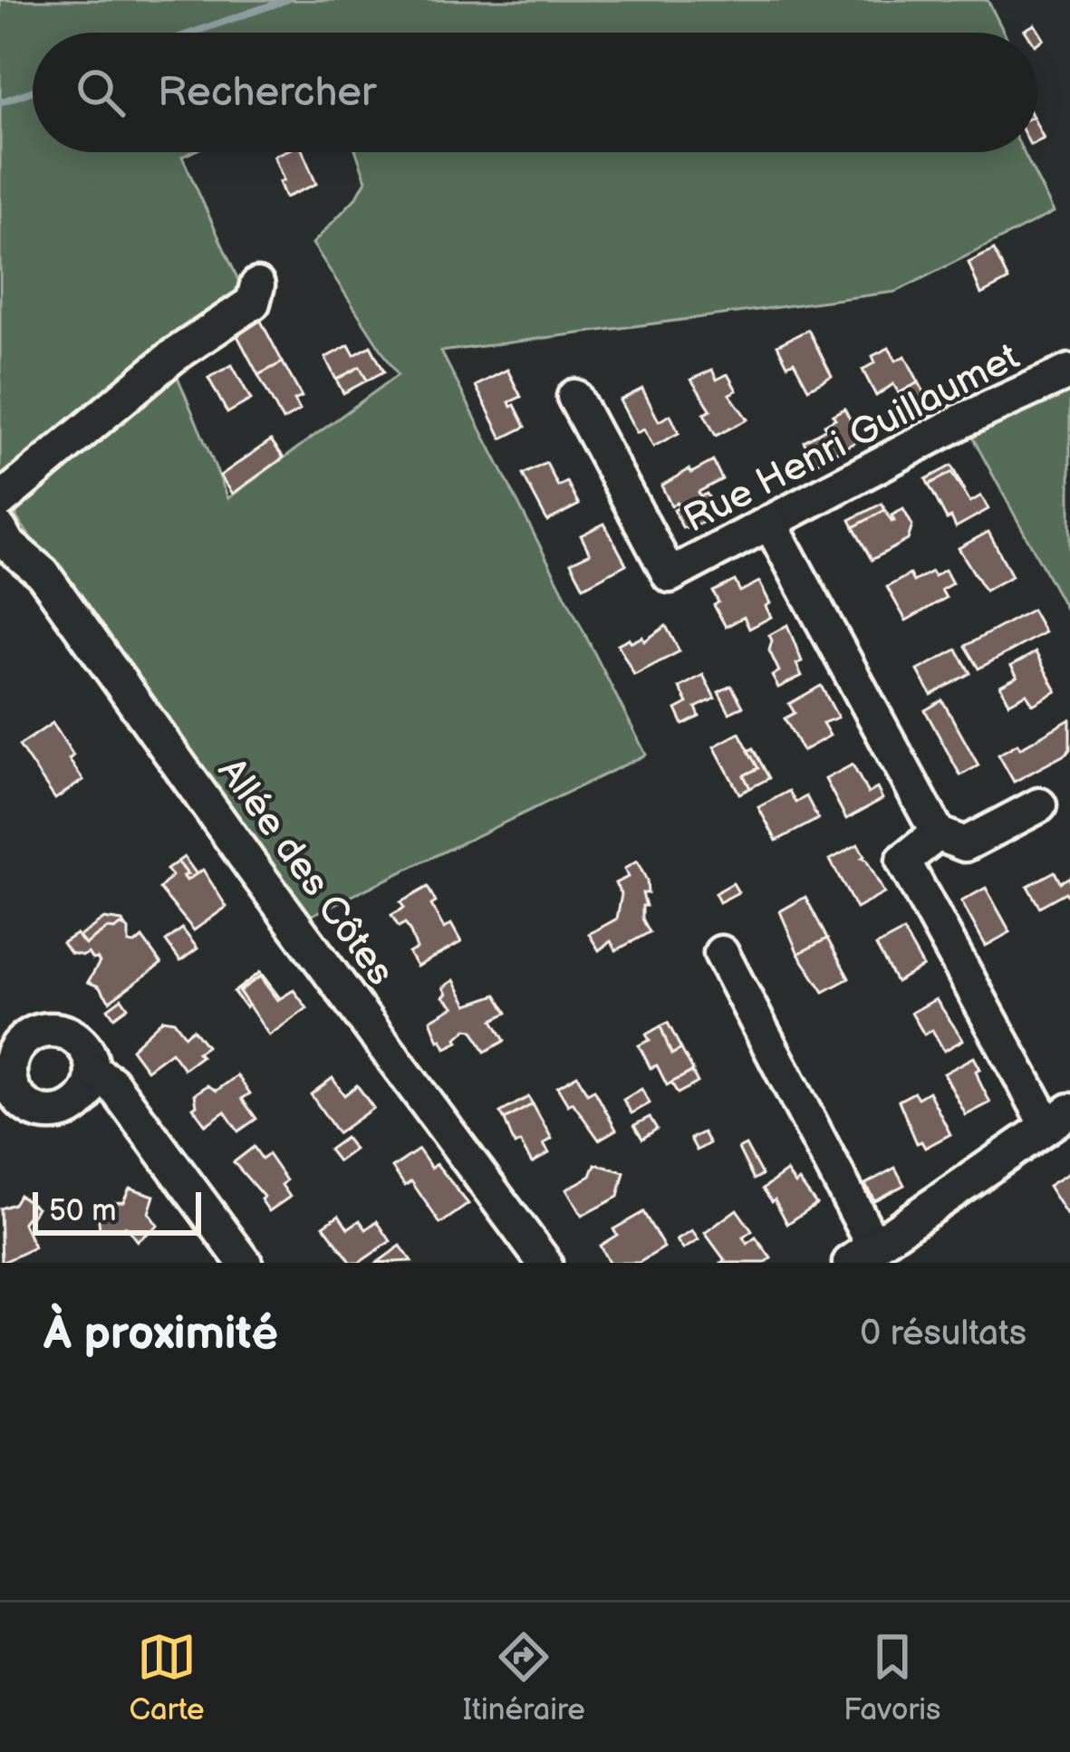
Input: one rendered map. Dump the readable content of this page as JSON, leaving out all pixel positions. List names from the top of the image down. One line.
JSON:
{"streets":{"street":["Rue Henri Guillaumet","Allée des Côtes"]},"scale_bar":"50 m","page":{"search":"Rechercher","scale":"50 m","heading":["À proximité","0 résultats"],"nav":["Carte","Itinéraire","Favoris"]}}
